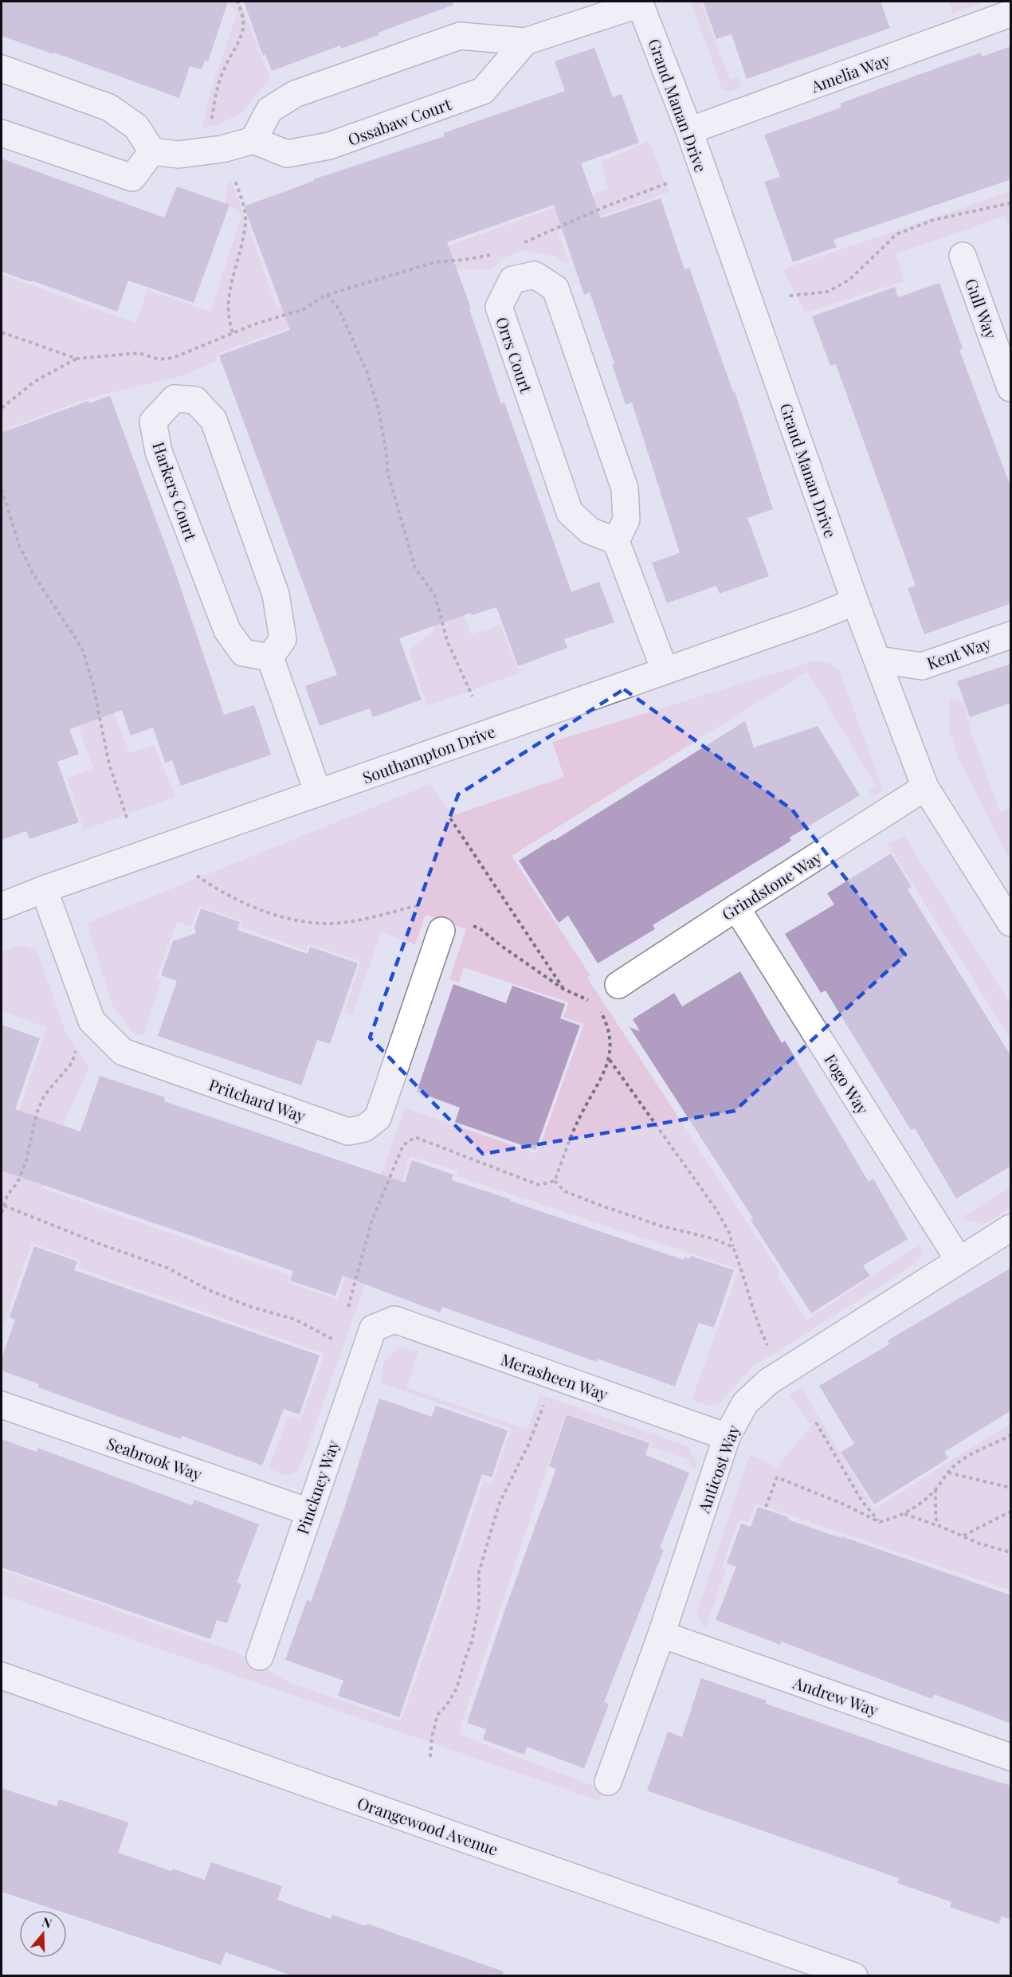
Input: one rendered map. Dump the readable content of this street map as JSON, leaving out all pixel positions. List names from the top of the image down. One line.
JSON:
{"streets":{"street":["Amelia Way","Grand Manan Drive","Ossabaw Court","Gull Way","Orrs Court","Harkers Court","Kent Way","Southampton Drive","Grindstone Way","Fogo Way","Pritchard Way","Merasheen Way","Seabrook Way","Anticost Way","Pinckney Way","Andrew Way","Orangewood Avenue"]},"crossings":[["Amelia Way","Grand Manan Drive"],["Grand Manan Drive","Kent Way"],["Grand Manan Drive","Southampton Drive"],["Grand Manan Drive","Grindstone Way"],["Southampton Drive","Pritchard Way"],["Grindstone Way","Fogo Way"],["Fogo Way","Anticost Way"],["Merasheen Way","Anticost Way"],["Merasheen Way","Pinckney Way"],["Seabrook Way","Pinckney Way"],["Anticost Way","Andrew Way"]],"north":"top"}
